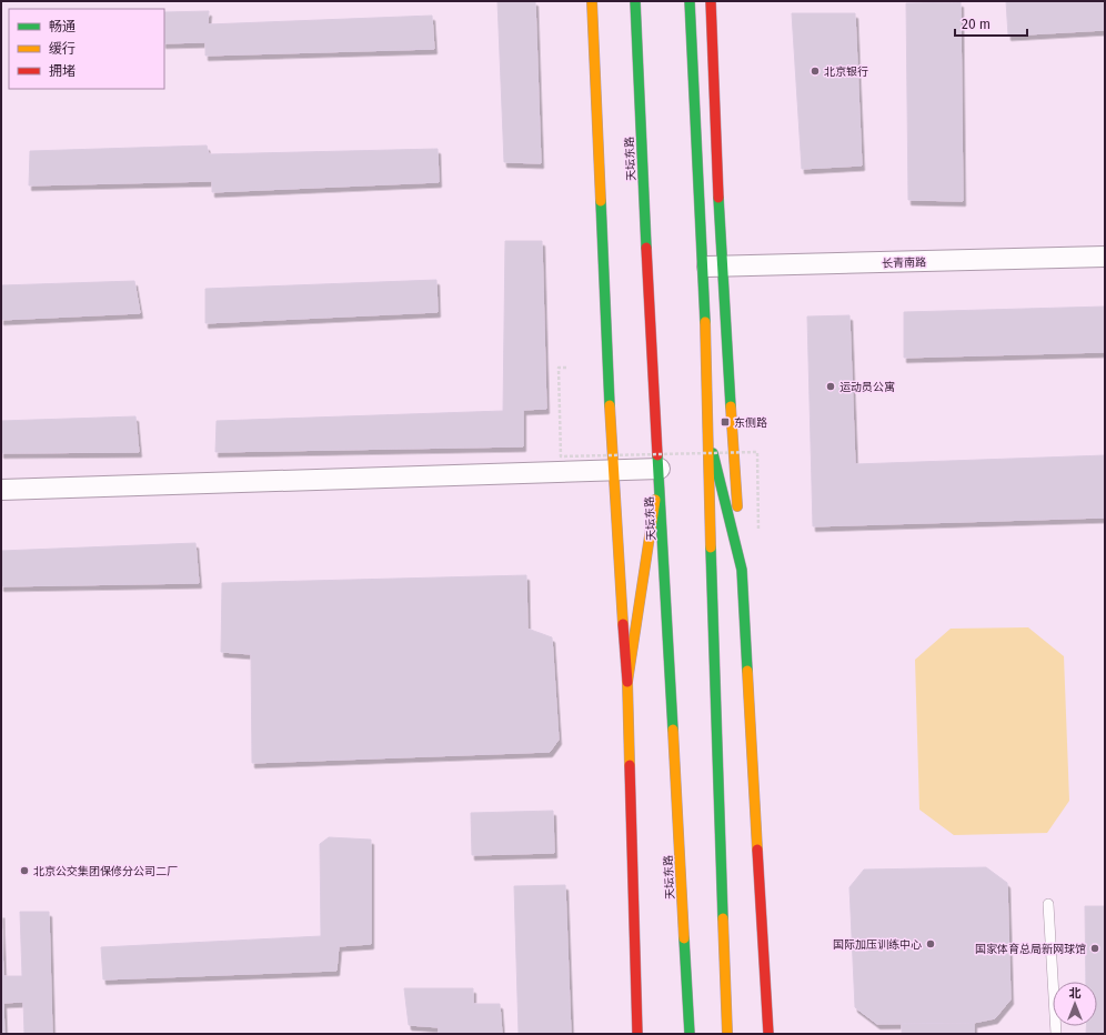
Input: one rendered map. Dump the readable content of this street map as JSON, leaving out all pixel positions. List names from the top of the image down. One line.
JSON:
{"streets":{"street":["天坛东路","长青南路"]},"places":{"other":["北京银行","运动员公寓","北京公交集团保修分公司二厂","国际加压训练中心","国家体育总局新网球馆"],"transit":["东侧路"]},"legend":["畅通","缓行","拥堵"],"scale_bar":"20 m","north":"top"}
